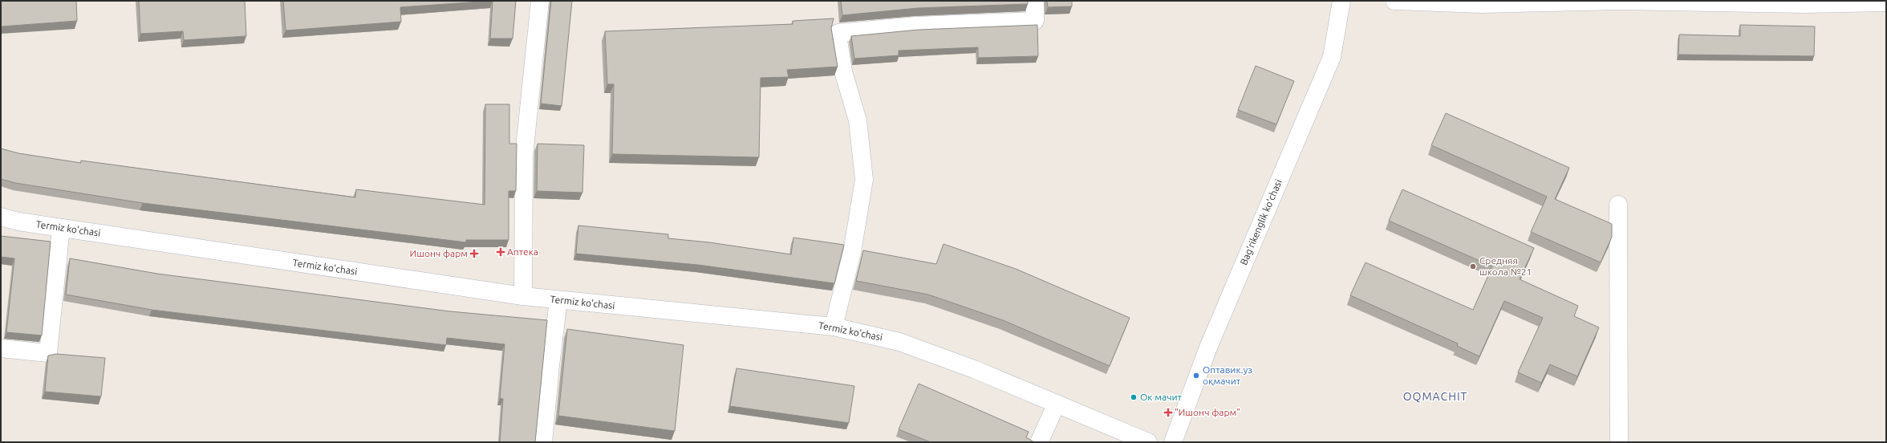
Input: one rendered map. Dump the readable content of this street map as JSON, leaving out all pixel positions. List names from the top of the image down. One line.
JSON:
{"streets":{"street":["Bag'rikenglik ko'chasi","Termiz ko'chasi"]},"districts":["OQMACHIT"],"places":{"health":["Аптека","Ишонч фарм","\"Ишонч фарм\""],"other":["Средняя школа №21","Оптавик.уз оқмачит","Ок мачит"]}}
